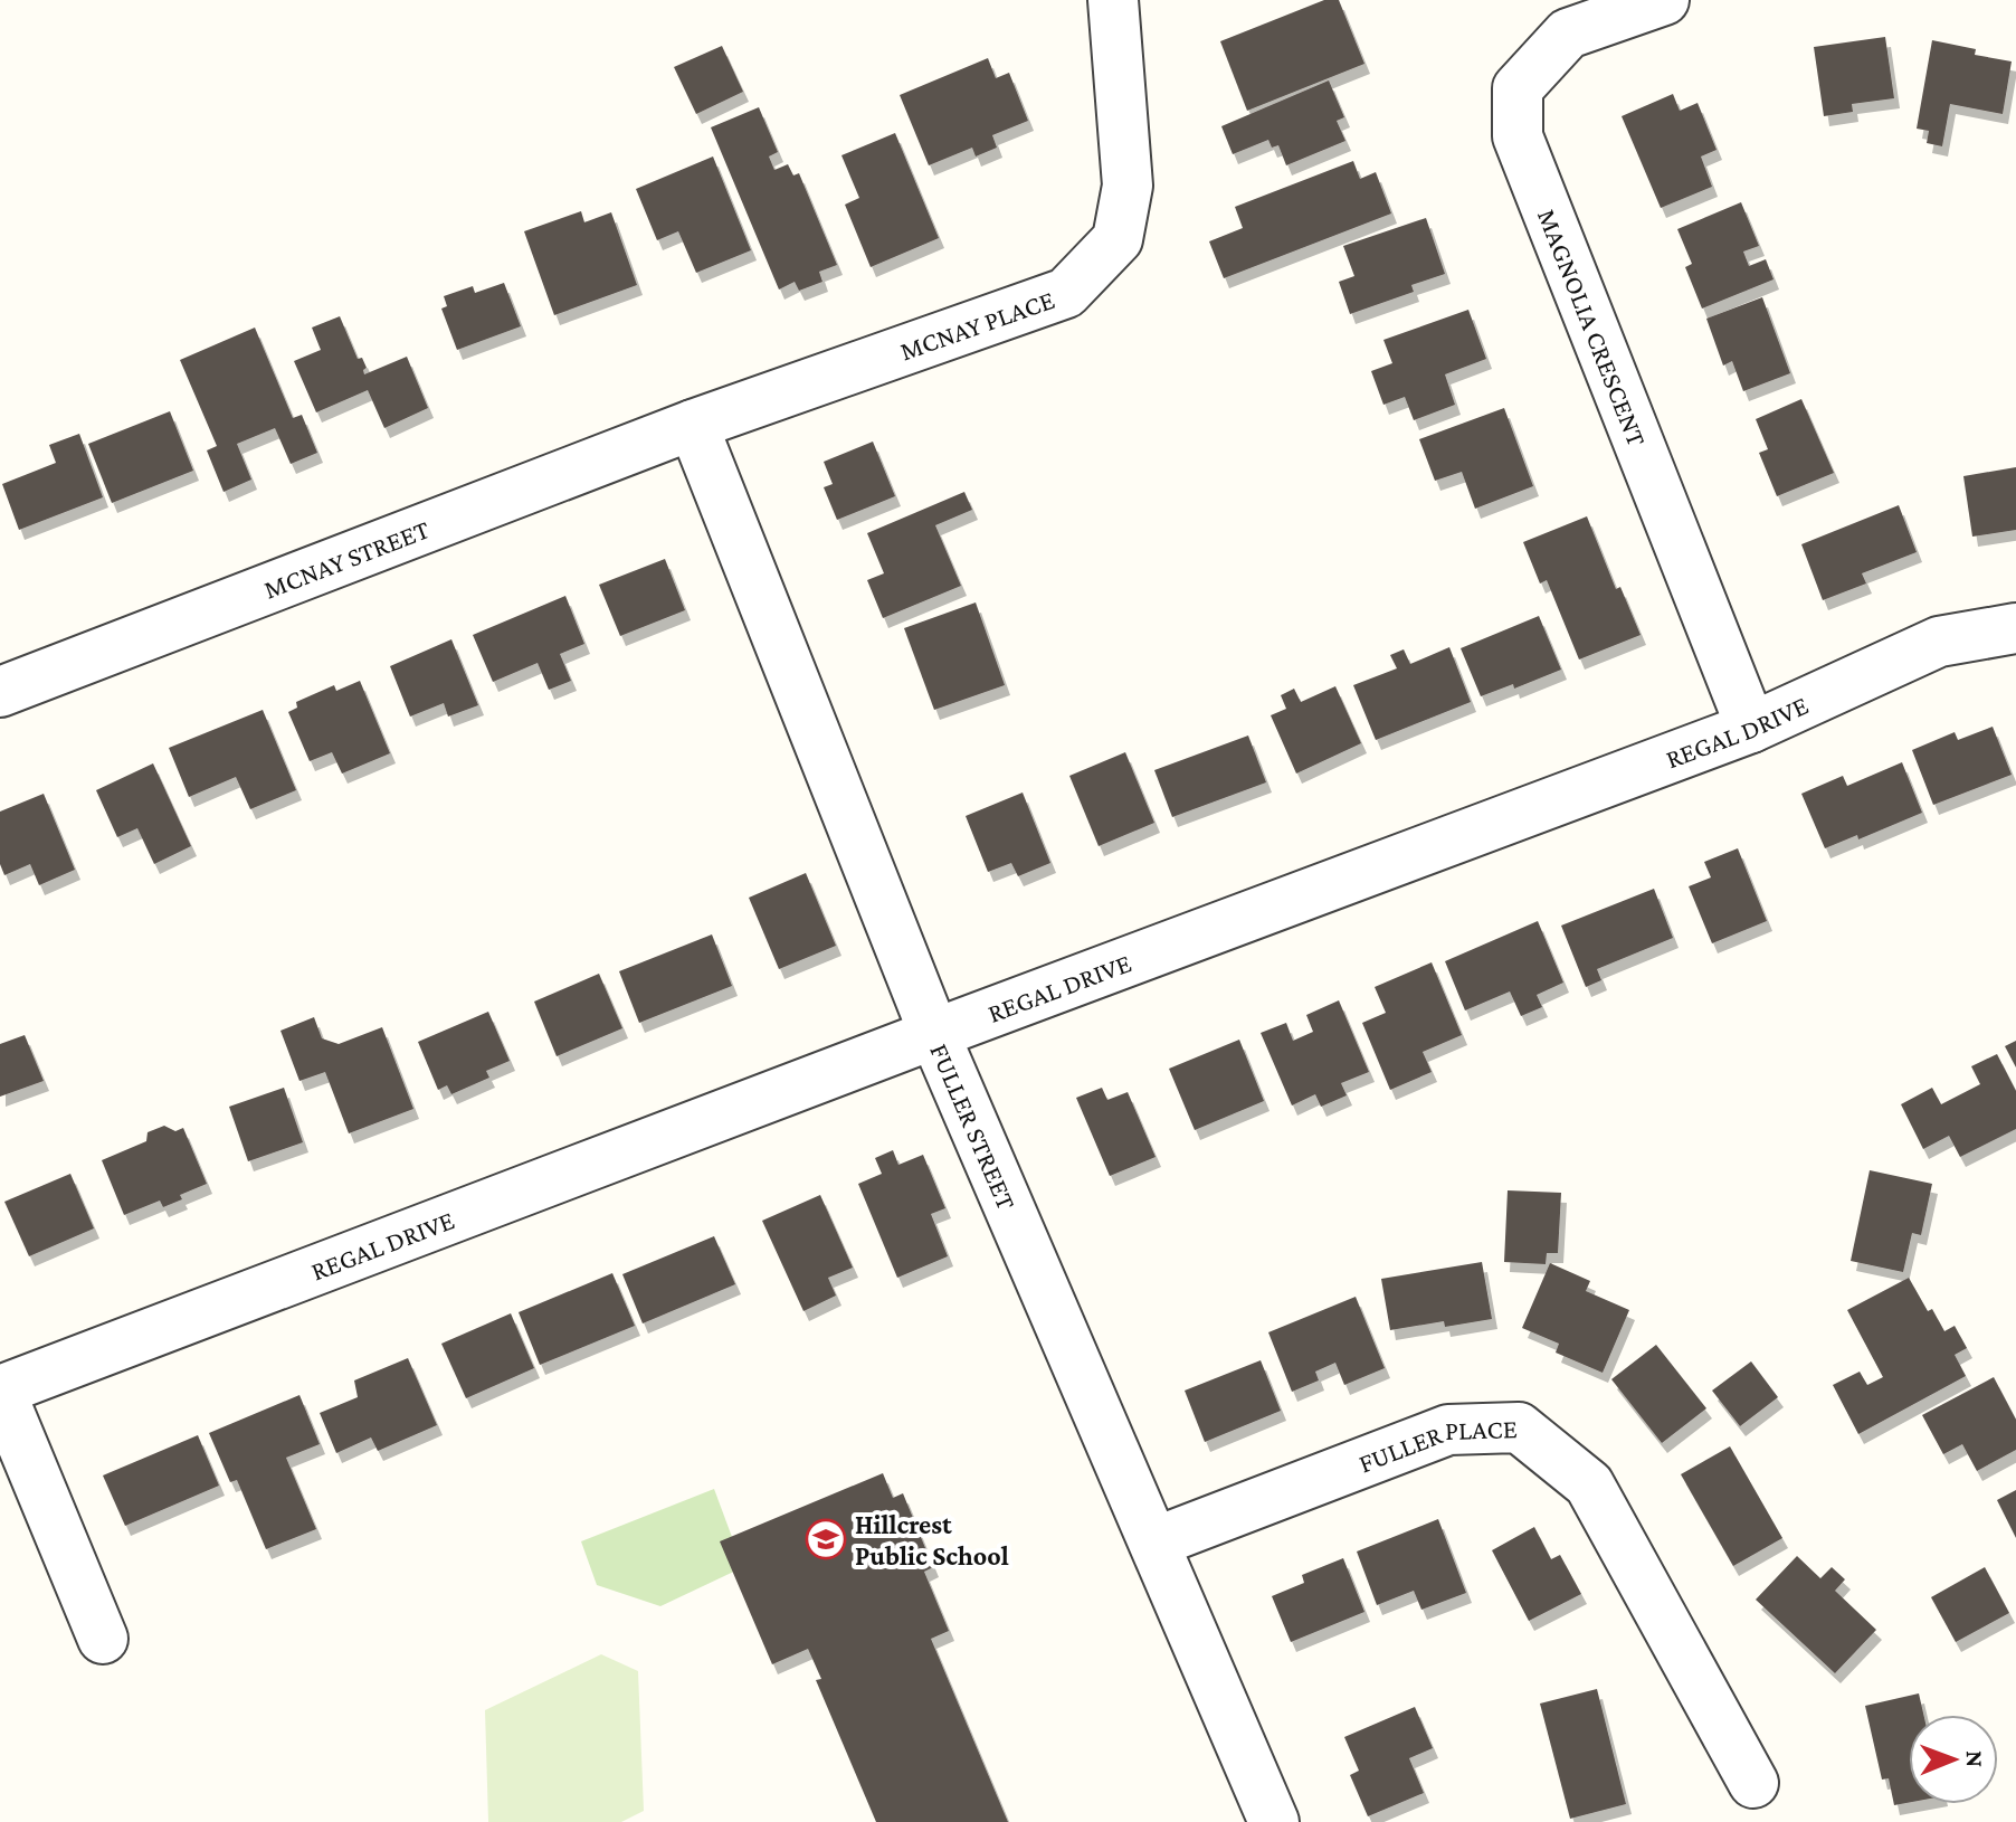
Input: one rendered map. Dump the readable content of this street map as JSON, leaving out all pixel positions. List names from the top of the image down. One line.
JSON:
{"streets":{"street":["MCNAY PLACE","MAGNOLIA CRESCENT","MCNAY STREET","REGAL DRIVE","FULLER STREET","FULLER PLACE"]},"crossings":[["MCNAY PLACE","MCNAY STREET"],["MCNAY PLACE","FULLER STREET"],["MAGNOLIA CRESCENT","REGAL DRIVE"],["MCNAY STREET","FULLER STREET"],["REGAL DRIVE","FULLER STREET"],["FULLER STREET","FULLER PLACE"]],"places":{"school or university":["Hillcrest Public School"]},"north":"right"}
